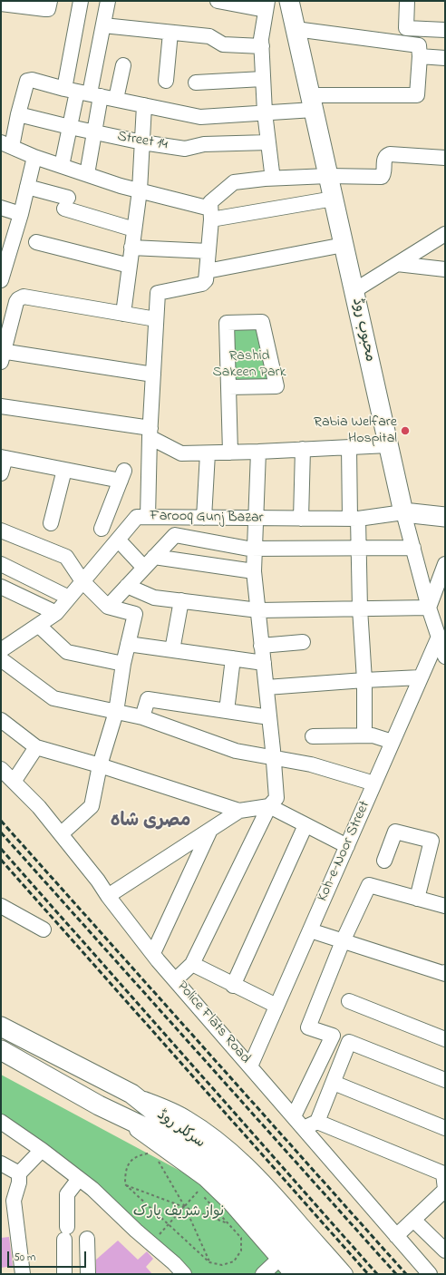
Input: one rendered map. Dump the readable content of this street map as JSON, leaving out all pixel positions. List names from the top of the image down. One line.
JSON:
{"streets":{"main road":["محبوب روڈ","سرکلر روڈ"],"street":["Street 14","Farooq Gunj Bazar","Koh-e-Noor Street","Police Flats Road"]},"crossings":[["محبوب روڈ","Farooq Gunj Bazar"],["محبوب روڈ","Koh-e-Noor Street"],["Koh-e-Noor Street","Police Flats Road"]],"districts":["مصری شاہ"],"parks":["Rashid Sakeen Park","نواز شریف پارک"],"places":["Rabia Welfare Hospital"],"scale_bar":"50 m"}
